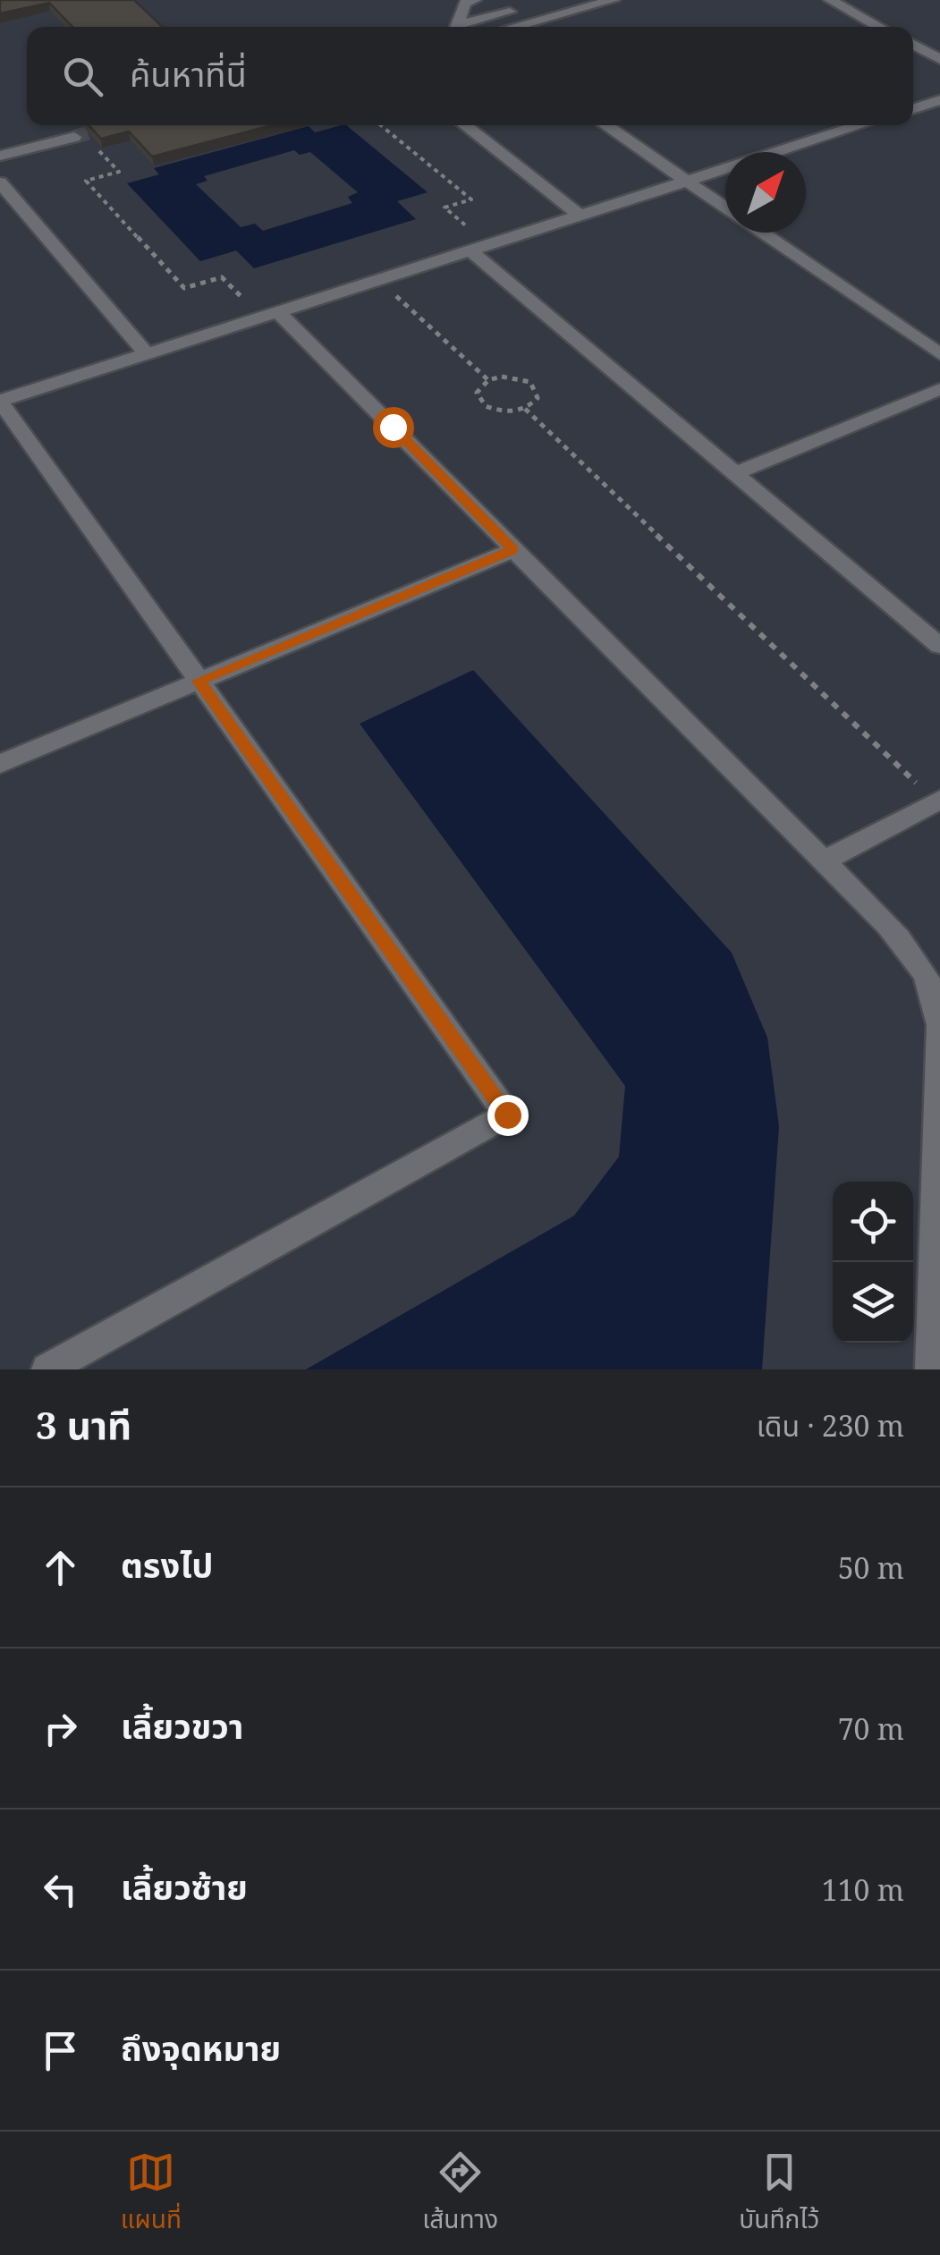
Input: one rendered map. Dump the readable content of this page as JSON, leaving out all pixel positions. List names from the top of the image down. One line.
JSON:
{"north":"top right","page":{"search":"ค้นหาที่นี่","heading":["3 นาที","เดิน · 230 m"],"list":[["ตรงไป","50 m"],["เลี้ยวขวา","70 m"],["เลี้ยวซ้าย","110 m"],"ถึงจุดหมาย"],"nav":["แผนที่","เส้นทาง","บันทึกไว้"]}}
